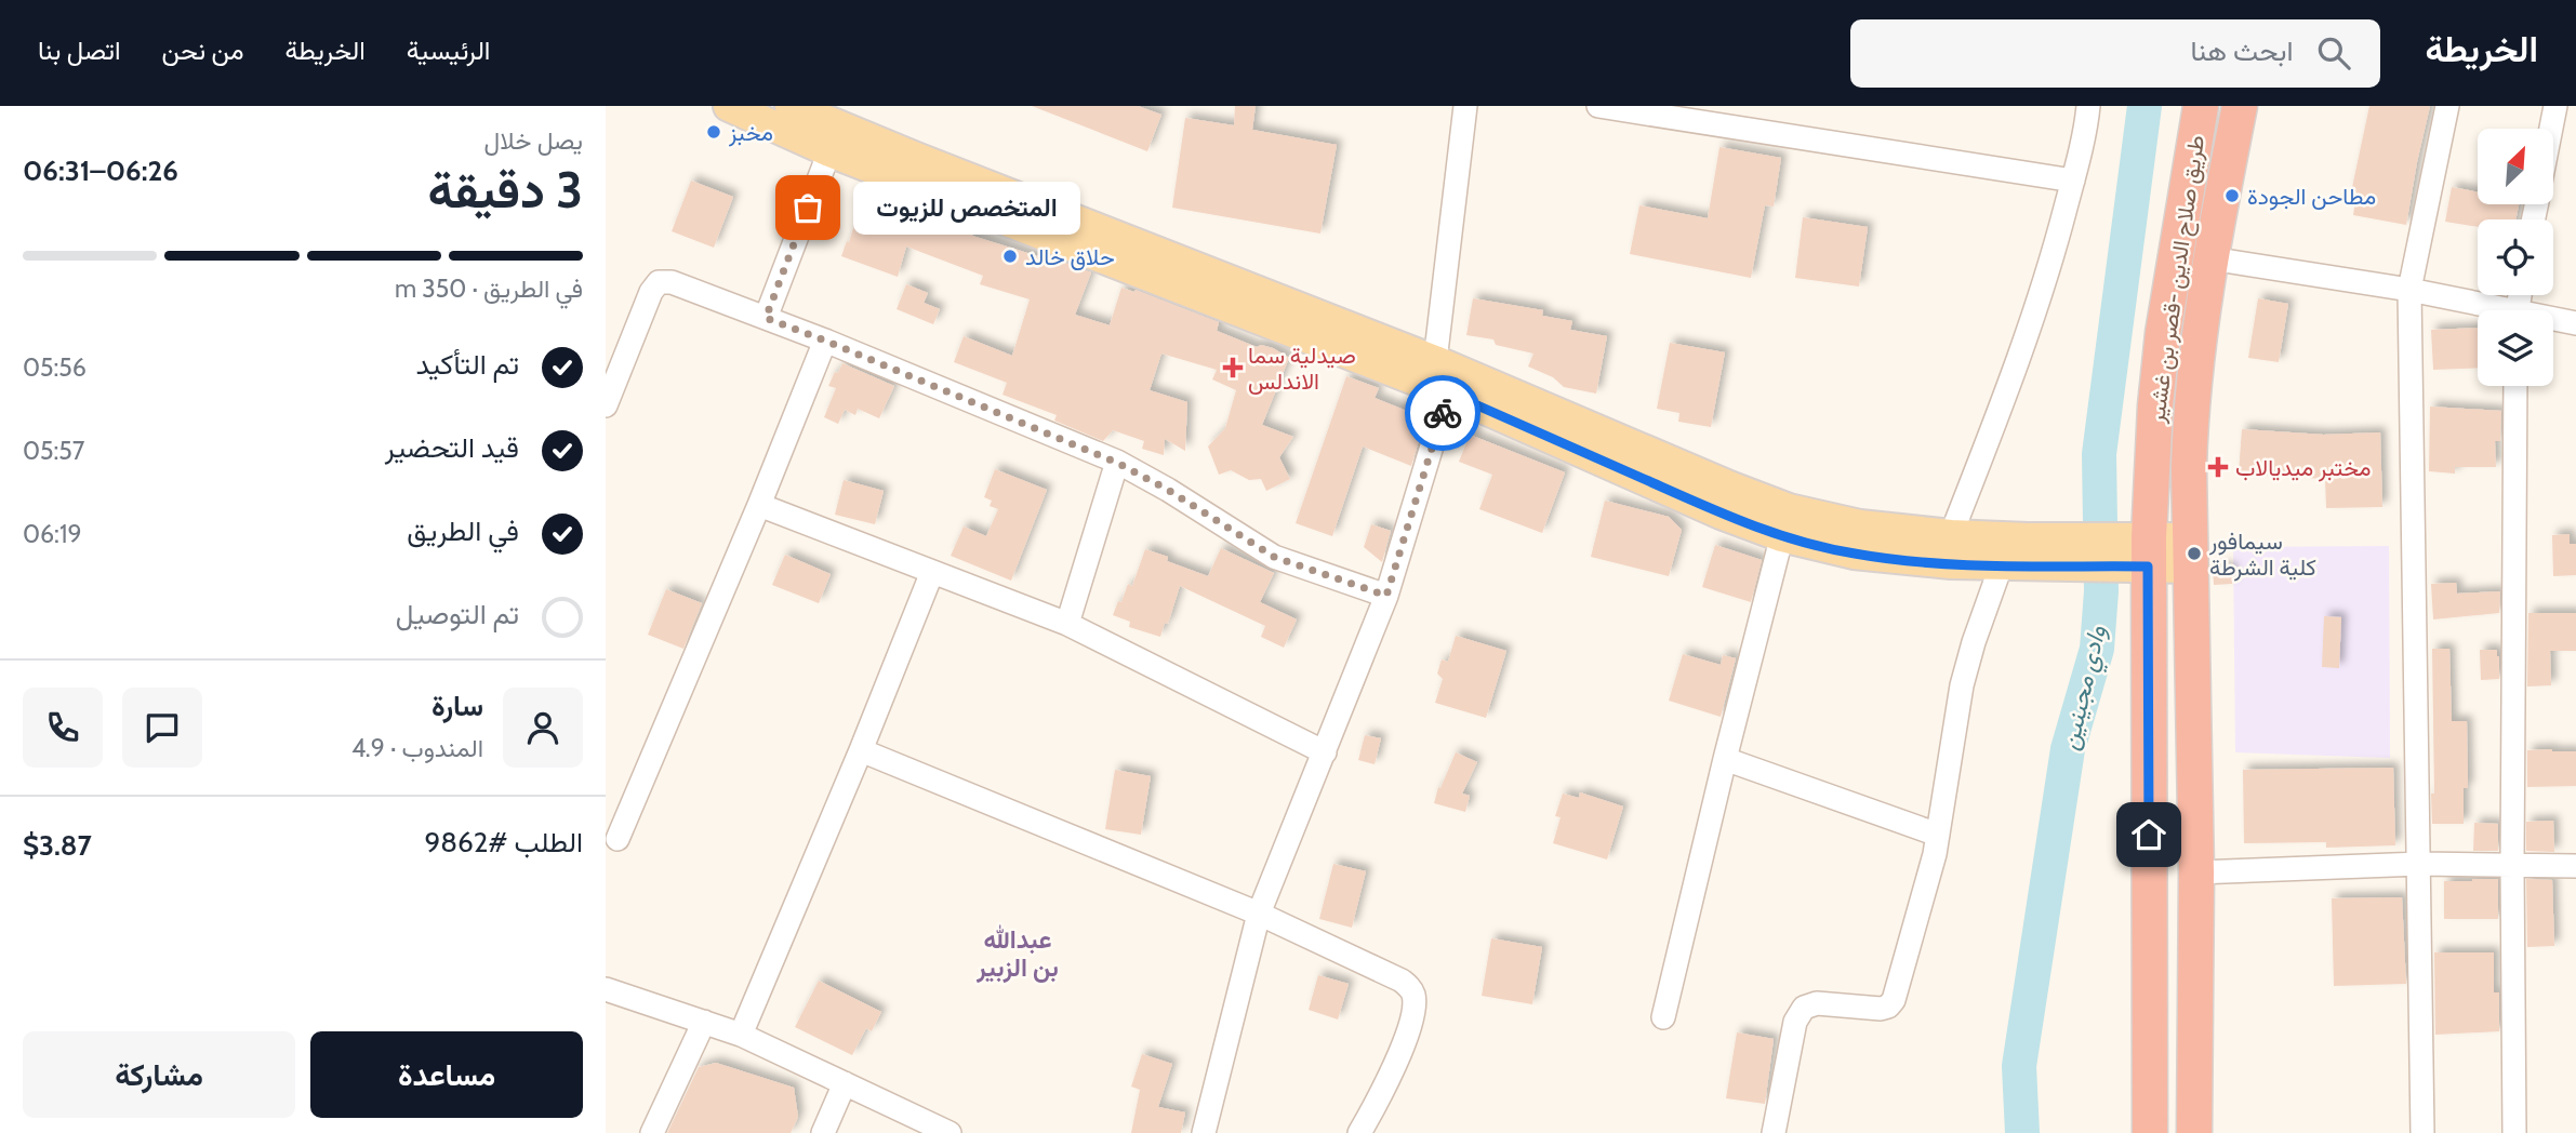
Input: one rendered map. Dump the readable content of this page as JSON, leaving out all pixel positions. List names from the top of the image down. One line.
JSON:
{"streets":{"highway":["طريق صلاح الدين -قصر بن غشير"]},"districts":["عبدالله بن الزبير"],"water":["وادي مجينين"],"places":{"other":["مخبز","مطاحن الجودة","المتخصص للزيوت","حلاق خالد","سيمافور كلية الشرطة"],"health":["صيدلية سما الاندلس","مختبر ميديالاب"]},"north":"top right","page":{"header":"الخريطة","search":"ابحث هنا","nav":["الرئيسية","الخريطة","من نحن","اتصل بنا"],"heading":["3 دقيقة","يصل خلال","06:26–06:31"],"panel":["سارة","المندوب · 4.9","الطلب #9862","$3.87"],"bubble":"المتخصص للزيوت","bar":"في الطريق · 350 m","list":[["تم التأكيد","05:56"],["قيد التحضير","05:57"],["في الطريق","06:19"],"تم التوصيل"],"buttons":["مساعدة","مشاركة"]}}
